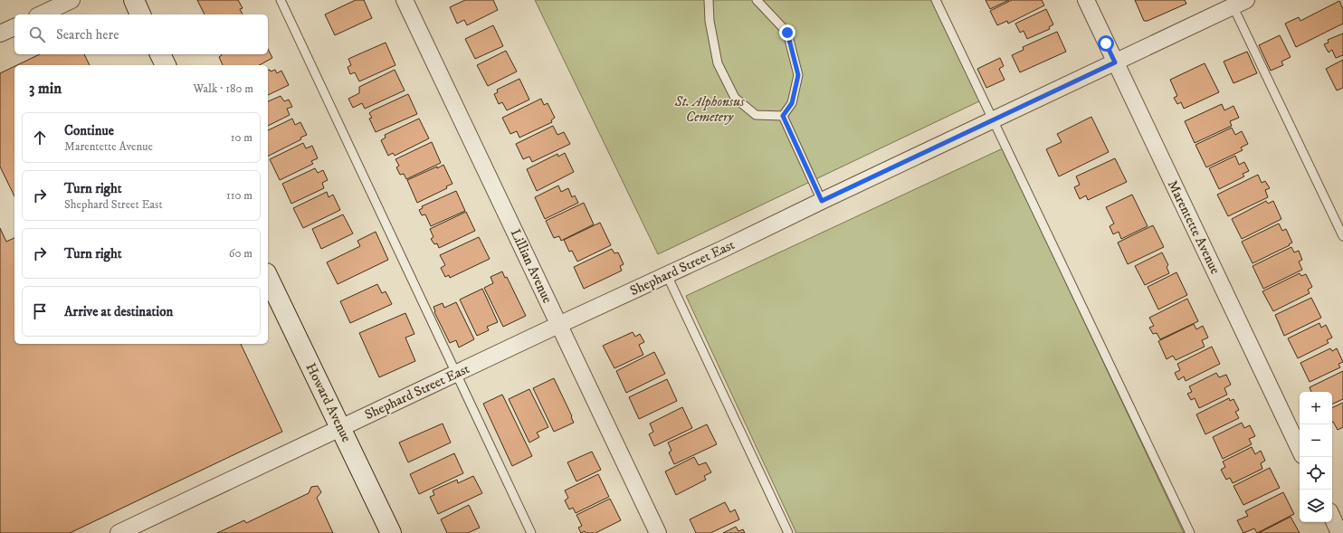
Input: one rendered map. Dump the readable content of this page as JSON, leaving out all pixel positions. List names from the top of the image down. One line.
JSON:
{"streets":{"main road":["Howard Avenue"],"street":["Marentette Avenue","Lillian Avenue","Shephard Street East"]},"crossings":[["Marentette Avenue","Shephard Street East"],["Lillian Avenue","Shephard Street East"],["Shephard Street East","Howard Avenue"]],"parks":["St. Alphonsus Cemetery"],"page":{"search":"Search here","heading":["3 min","Walk · 180 m"],"list":[["Continue","Marentette Avenue","10 m"],["Turn right","Shephard Street East","110 m"],["Turn right","60 m"],"Arrive at destination"],"map_buttons":["+","−"]}}
